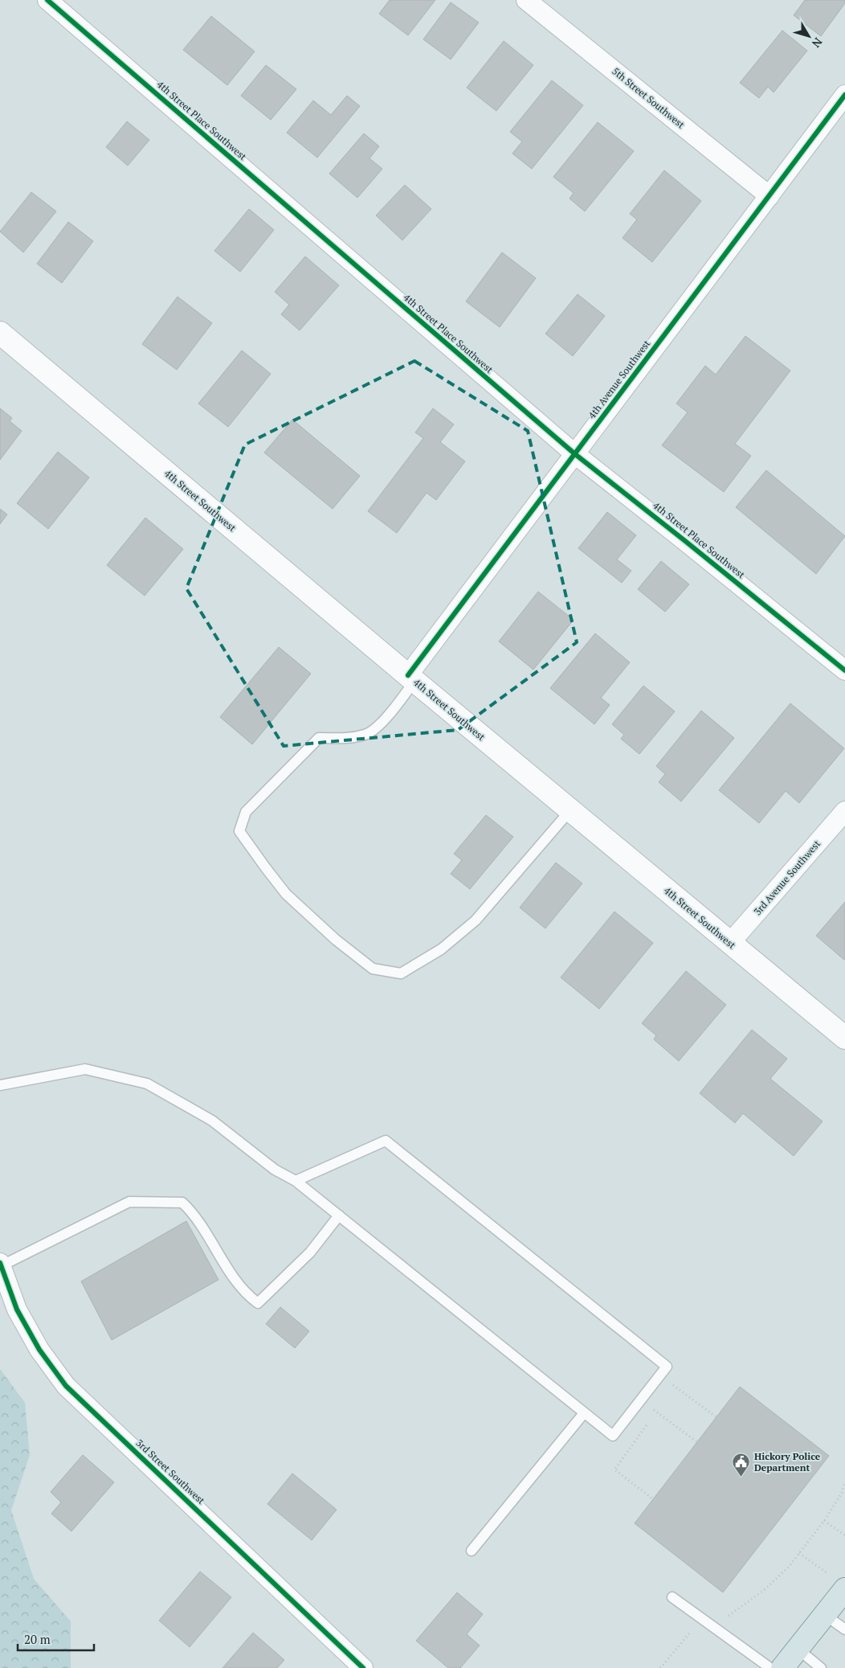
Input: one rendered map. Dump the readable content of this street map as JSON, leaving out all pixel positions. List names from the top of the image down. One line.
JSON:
{"streets":{"main road":["4th Street Southwest"],"street":["5th Street Southwest","4th Street Place Southwest","4th Avenue Southwest","3rd Avenue Southwest","3rd Street Southwest"]},"crossings":[["5th Street Southwest","4th Avenue Southwest"],["4th Street Place Southwest","4th Avenue Southwest"],["4th Avenue Southwest","4th Street Southwest"],["4th Street Southwest","3rd Avenue Southwest"]],"places":{"public building":["Hickory Police Department"]},"scale_bar":"20 m","north":"bottom right"}
